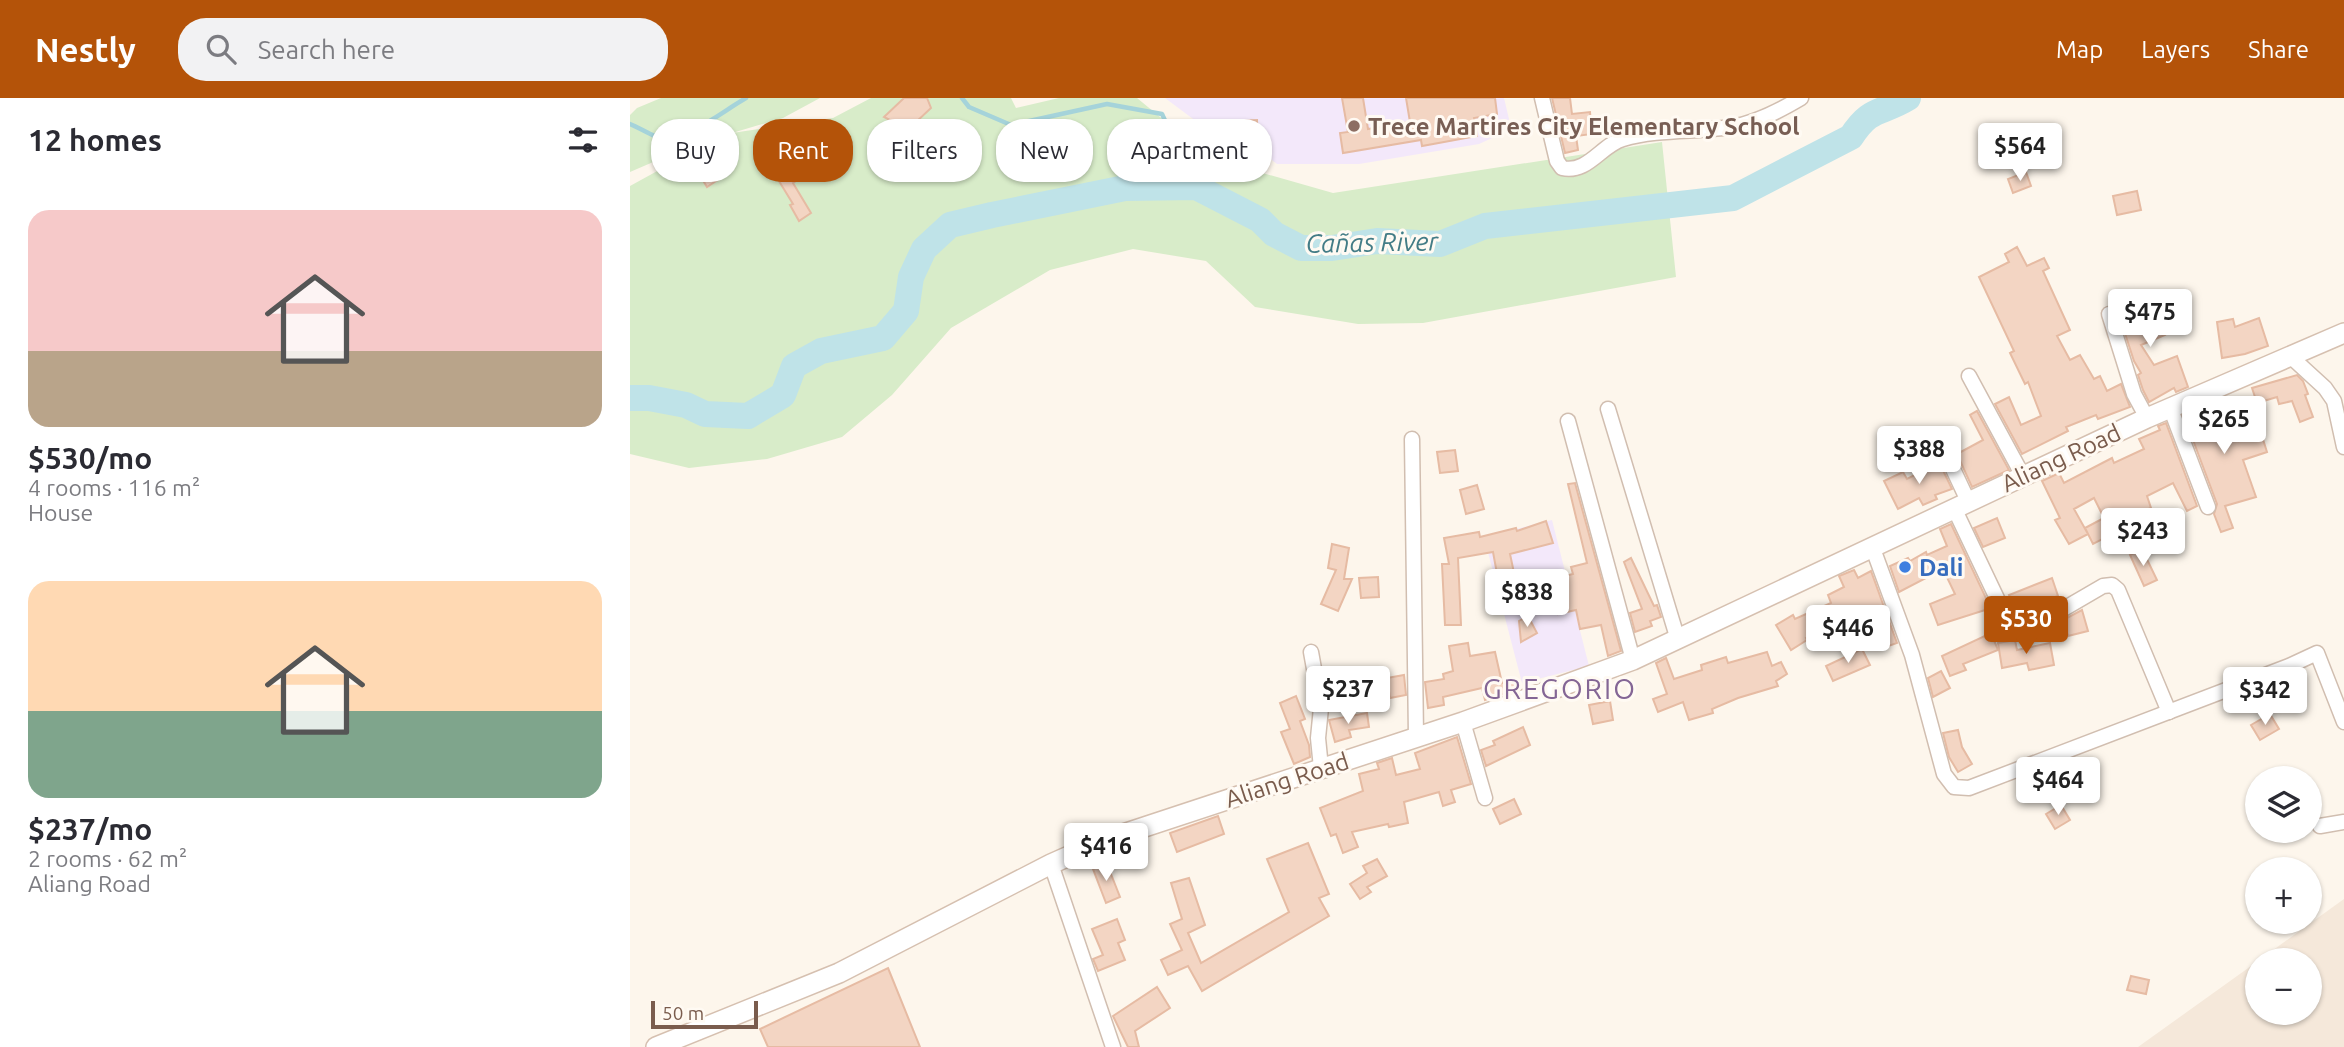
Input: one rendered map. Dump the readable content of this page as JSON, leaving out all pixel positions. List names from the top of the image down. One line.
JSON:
{"streets":{"street":["Aliang Road"]},"districts":["GREGORIO"],"water":["Cañas River"],"places":["Trece Martires City Elementary School","Dali"],"scale_bar":"50 m","page":{"header":"Nestly","search":"Search here","nav":["Map","Layers","Share"],"heading":"12 homes","chip":["Buy","Rent","Filters","New","Apartment"],"price":["$564","$475","$265","$388","$243","$838","$530","$446","$237","$342","$464","$416"],"list":[{"name":"$530/mo","note":"4 rooms · 116 m² · House"},{"name":"$237/mo","note":"2 rooms · 62 m² · Aliang Road"}],"map_buttons":["+","−"],"scale":"50 m"}}
